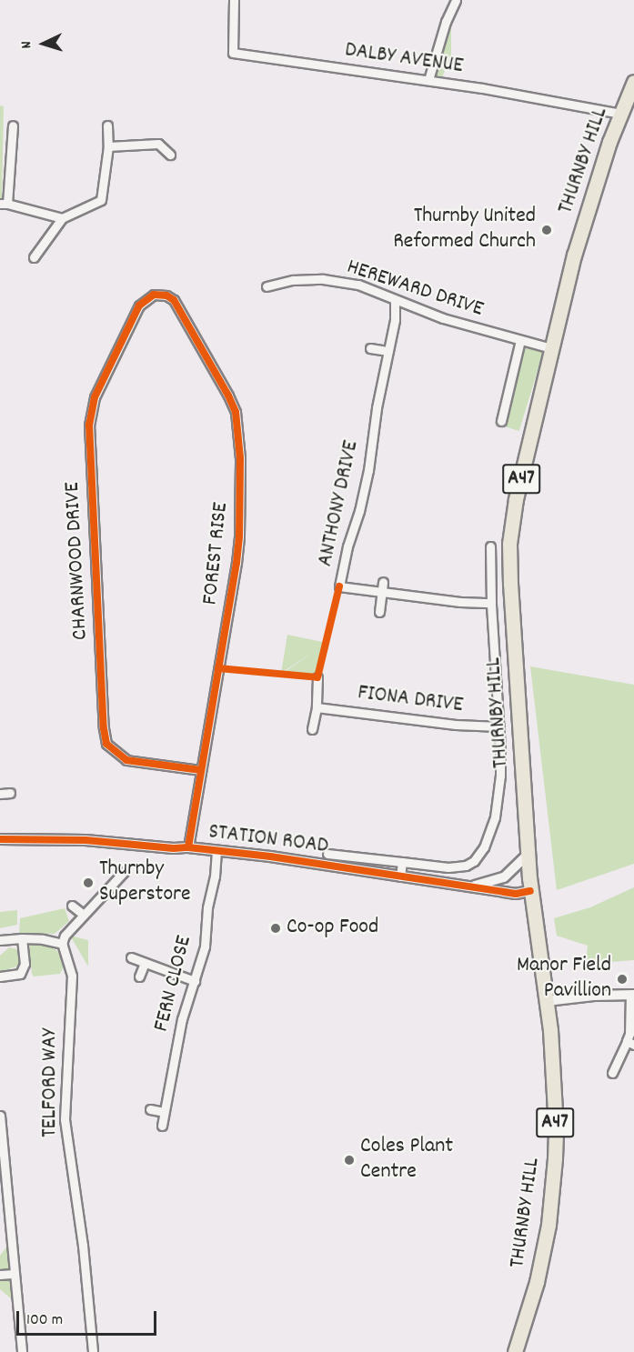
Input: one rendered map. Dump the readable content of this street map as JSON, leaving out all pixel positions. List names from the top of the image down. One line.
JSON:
{"streets":{"highway":["THURNBY HILL","A47"],"street":["DALBY AVENUE","HEREWARD DRIVE","ANTHONY DRIVE","FOREST RISE","CHARNWOOD DRIVE","FIONA DRIVE","STATION ROAD","FERN CLOSE","TELFORD WAY"]},"crossings":[["DALBY AVENUE","THURNBY HILL"],["THURNBY HILL","HEREWARD DRIVE"],["THURNBY HILL","STATION ROAD"],["FOREST RISE","CHARNWOOD DRIVE"],["FOREST RISE","STATION ROAD"],["FIONA DRIVE","STATION ROAD"],["STATION ROAD","FERN CLOSE"]],"places":["Thurnby United Reformed Church","Thurnby Superstore","Co-op Food","Manor Field Pavillion","Coles Plant Centre"],"scale_bar":"100 m","north":"left"}
